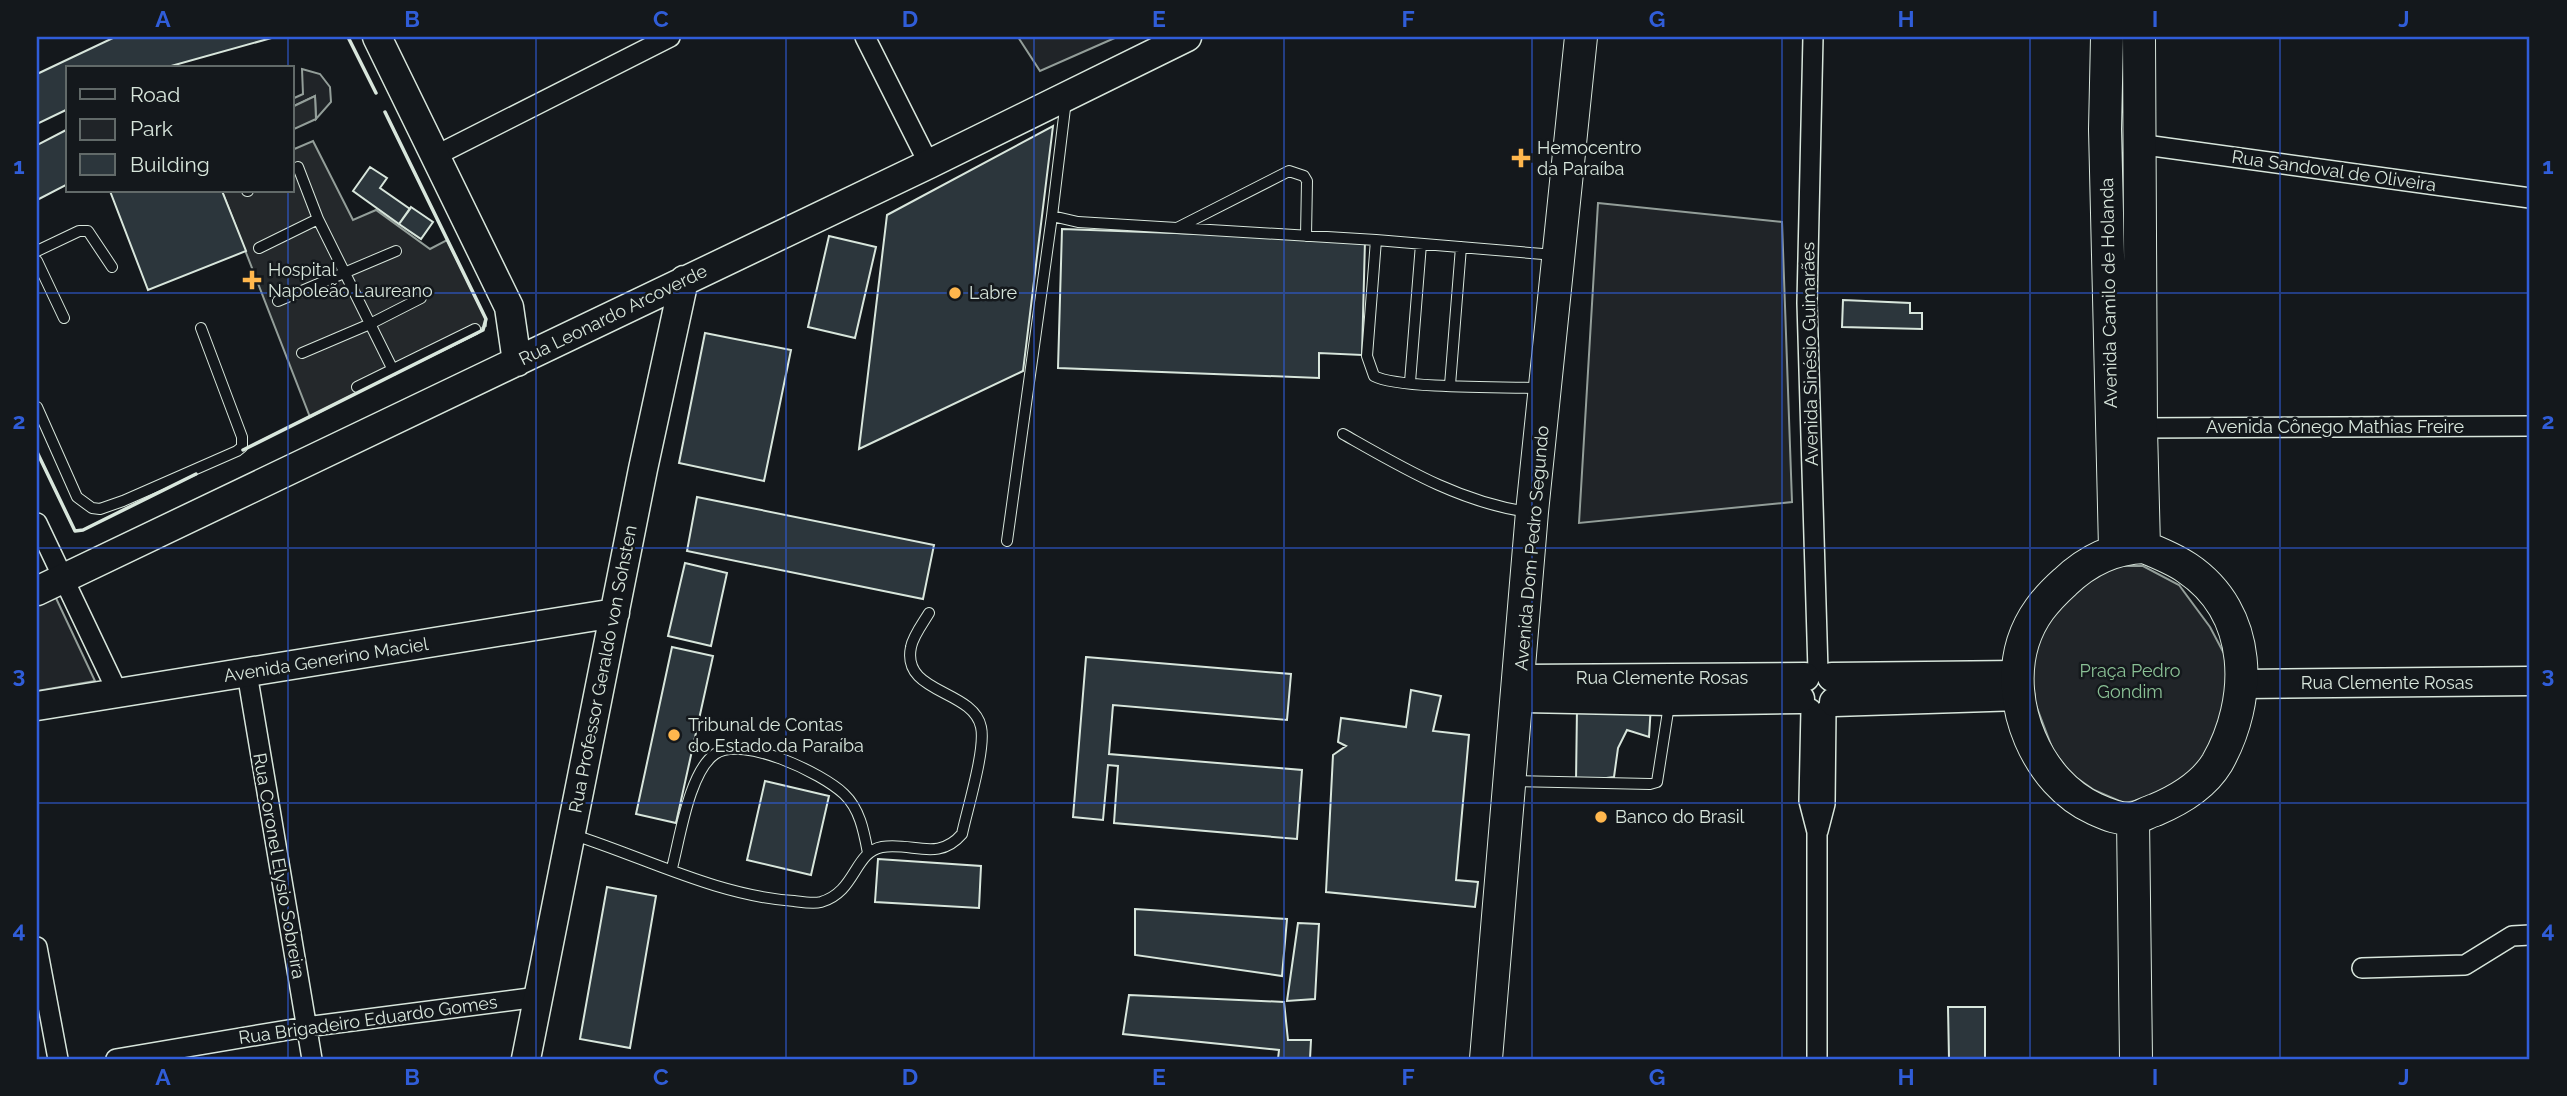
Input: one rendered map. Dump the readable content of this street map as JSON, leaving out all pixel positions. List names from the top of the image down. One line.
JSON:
{"streets":{"main road":["Avenida Camilo de Holanda","Avenida Dom Pedro Segundo"],"street":["Rua Sandoval de Oliveira","Rua Leonardo Arcoverde","Avenida Sinésio Guimarães","Avenida Cônego Mathias Freire","Avenida Generino Maciel","Rua Professor Geraldo von Sohsten","Rua Clemente Rosas","Rua Coronel Elysio Sobreira","Rua Brigadeiro Eduardo Gomes"]},"crossings":[["Rua Sandoval de Oliveira","Avenida Camilo de Holanda"],["Avenida Camilo de Holanda","Avenida Cônego Mathias Freire"],["Avenida Camilo de Holanda","Rua Clemente Rosas"],["Rua Leonardo Arcoverde","Rua Professor Geraldo von Sohsten"],["Avenida Sinésio Guimarães","Rua Clemente Rosas"],["Avenida Dom Pedro Segundo","Rua Clemente Rosas"],["Avenida Generino Maciel","Rua Professor Geraldo von Sohsten"],["Avenida Generino Maciel","Rua Coronel Elysio Sobreira"],["Rua Professor Geraldo von Sohsten","Rua Brigadeiro Eduardo Gomes"],["Rua Coronel Elysio Sobreira","Rua Brigadeiro Eduardo Gomes"]],"parks":["Praça Pedro Gondim"],"places":{"health":["Hemocentro da Paraíba","Hospital Napoleão Laureano"],"other":["Labre","Tribunal de Contas do Estado da Paraíba","Banco do Brasil"]},"legend":["Road","Park","Building"],"grid":{"columns":["A","B","C","D","E","F","G","H","I","J"],"rows":["1","2","3","4"]}}
